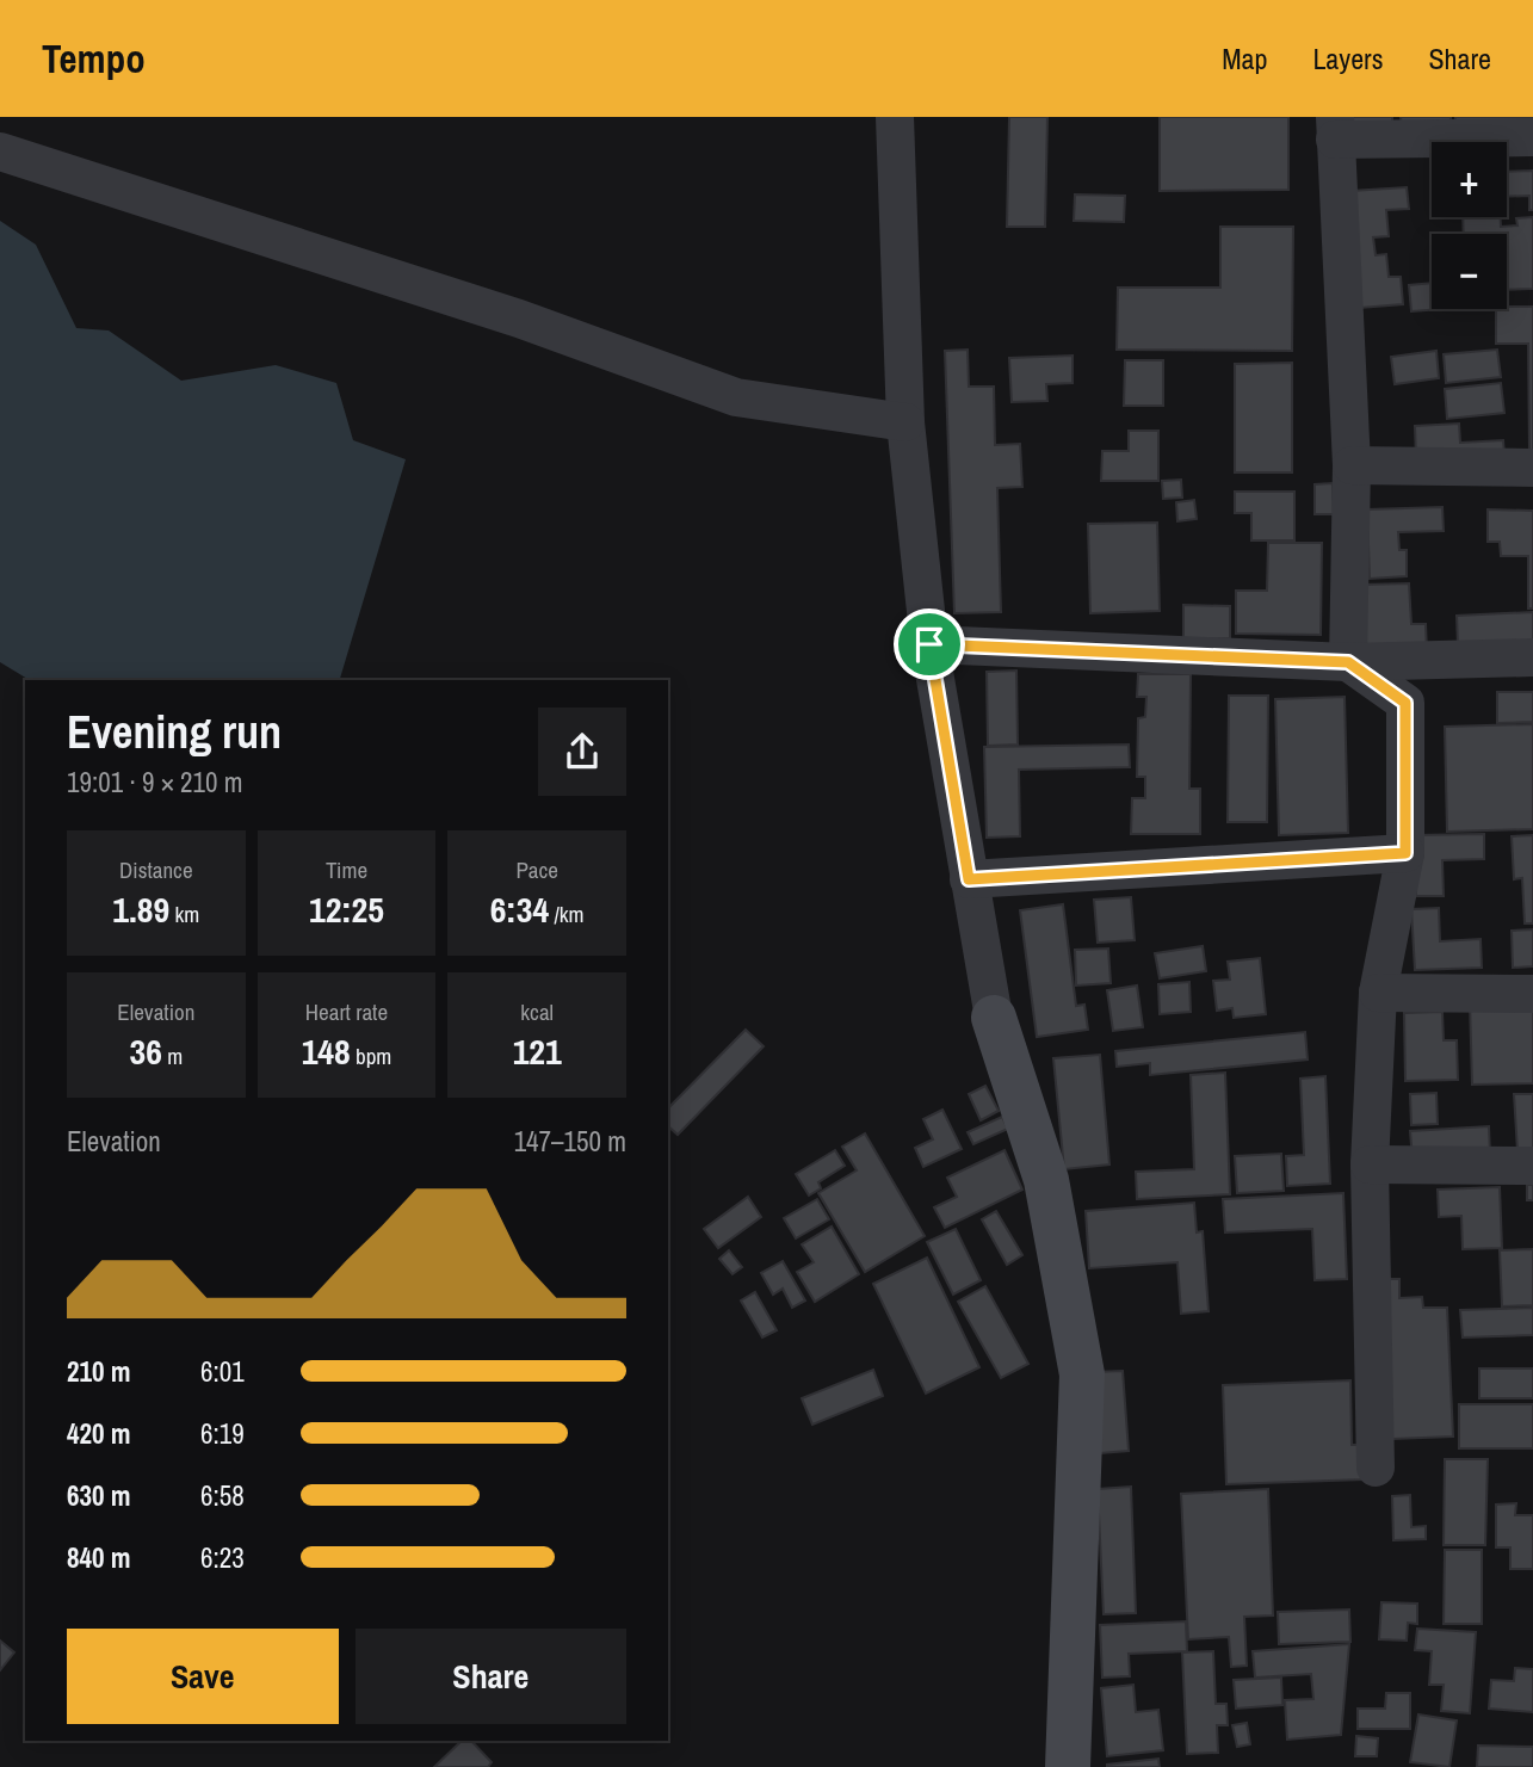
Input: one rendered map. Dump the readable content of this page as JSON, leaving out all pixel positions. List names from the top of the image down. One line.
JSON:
{"page":{"header":"Tempo","nav":["Map","Layers","Share"],"map_buttons":["+","−"],"heading":["Evening run","19:01 · 9 × 210 m"],"stats":[["Distance","1.89 km"],["Time","12:25"],["Pace","6:34 /km"],["Elevation","36 m"],["Heart rate","148 bpm"],["kcal","121"]],"chart":["Elevation","147–150 m"],"list":[{"name":"210 m","note":"6:01"},{"name":"420 m","note":"6:19"},{"name":"630 m","note":"6:58"},{"name":"840 m","note":"6:23"}],"buttons":["Save","Share"]}}
